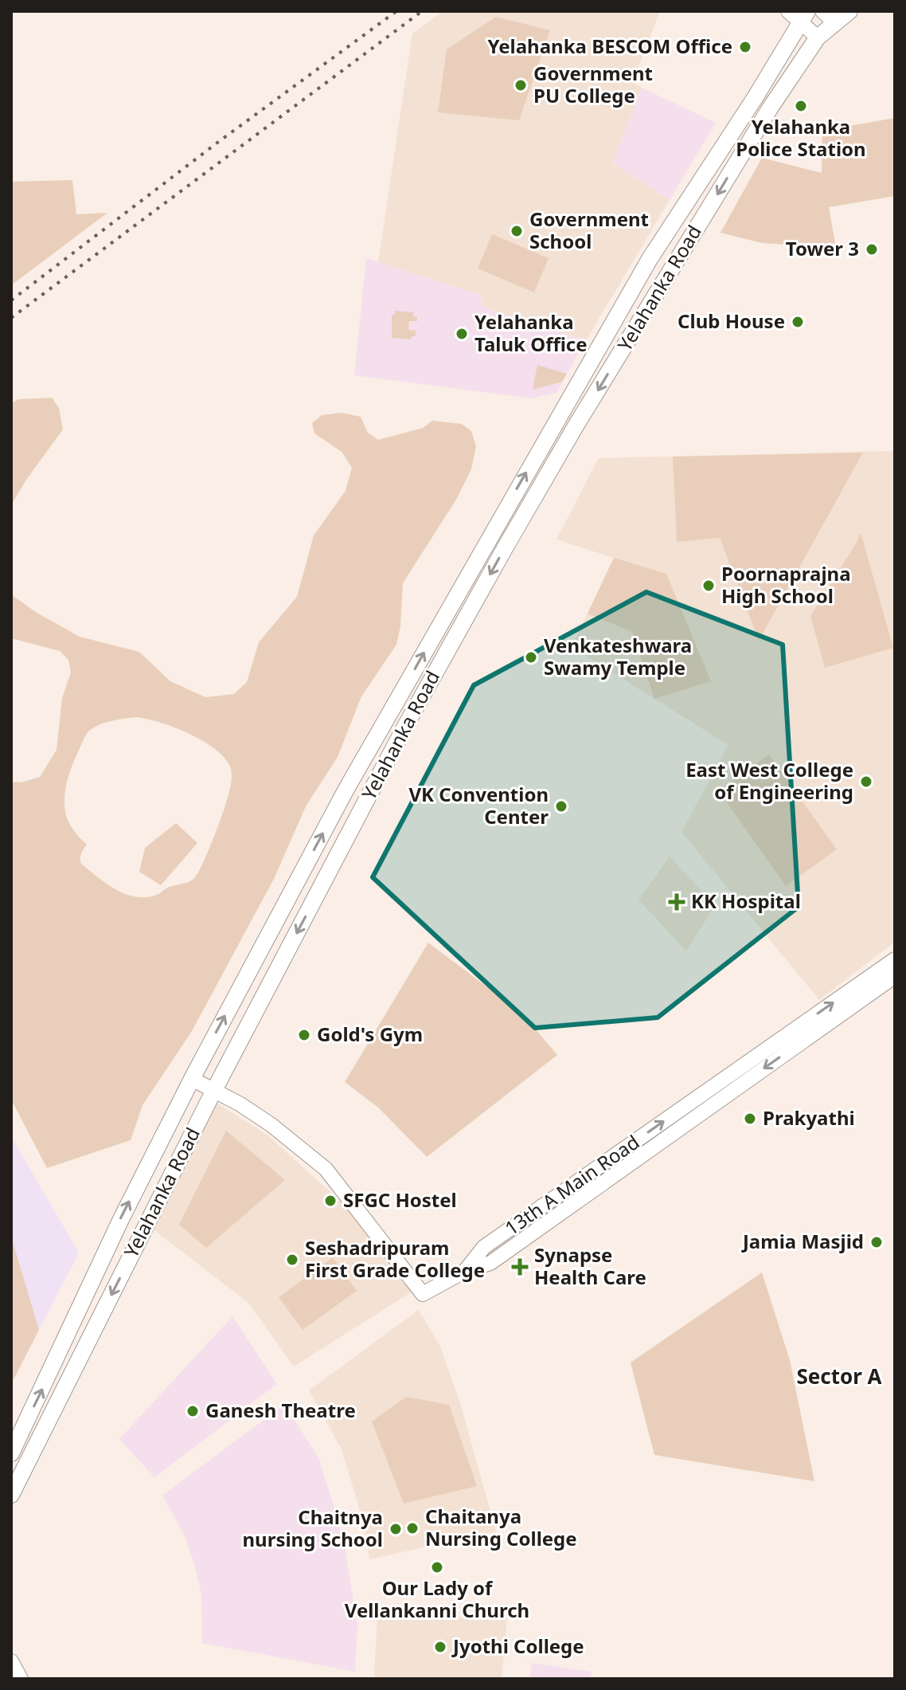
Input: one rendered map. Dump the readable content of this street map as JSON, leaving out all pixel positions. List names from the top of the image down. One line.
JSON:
{"streets":{"main road":["Yelahanka Road","13th A Main Road"]},"districts":["Sector A"],"places":{"other":["Yelahanka BESCOM Office","Government PU College","Yelahanka Police Station","Government School","Tower 3","Club House","Yelahanka Taluk Office","Poornaprajna High School","Venkateshwara Swamy Temple","East West College of Engineering","VK Convention Center","Gold's Gym","Prakyathi","SFGC Hostel","Jamia Masjid","Seshadripuram First Grade College","Ganesh Theatre","Chaitanya Nursing College","Chaitnya nursing School","Our Lady of Vellankanni Church","Jyothi College"],"health":["KK Hospital","Synapse Health Care"]}}
